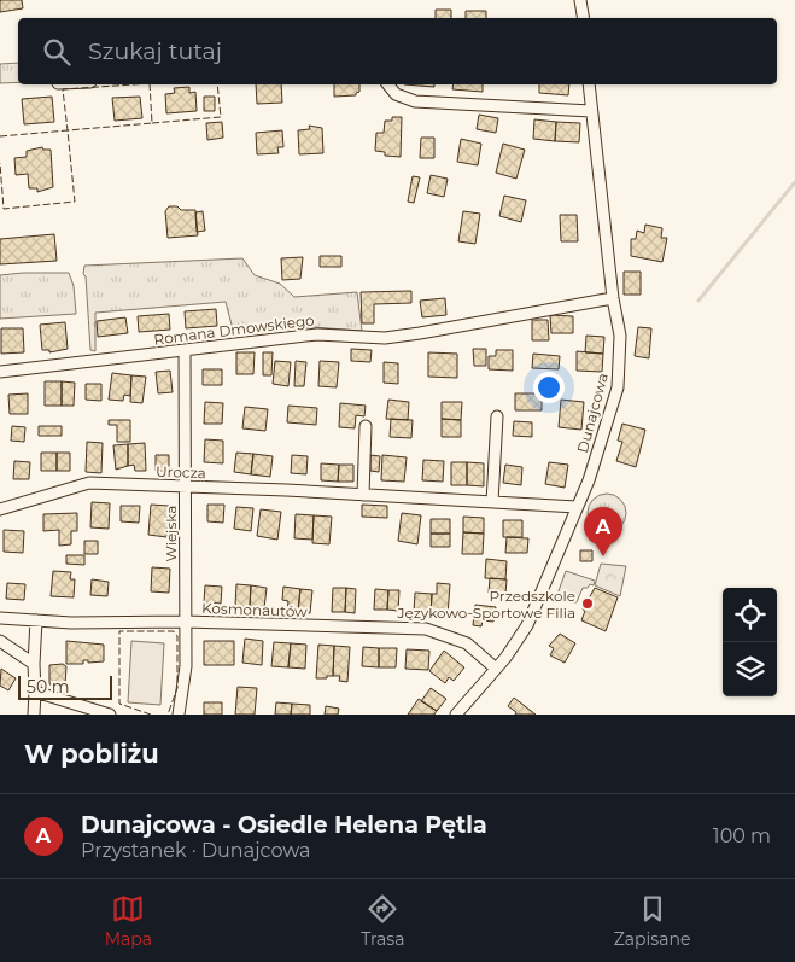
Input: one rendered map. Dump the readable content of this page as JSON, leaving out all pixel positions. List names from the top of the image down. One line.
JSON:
{"streets":{"street":["Romana Dmowskiego","Dunajcowa","Urocza","Wiejska","Kosmonautów"]},"crossings":[["Romana Dmowskiego","Dunajcowa"],["Romana Dmowskiego","Wiejska"],["Dunajcowa","Urocza"],["Dunajcowa","Kosmonautów"],["Urocza","Wiejska"],["Wiejska","Kosmonautów"]],"places":["Przedszkole Językowo-Sportowe Filia"],"scale_bar":"50 m","page":{"search":"Szukaj tutaj","pins":"A","scale":"50 m","heading":"W pobliżu","list":[{"mark":"A","name":"Dunajcowa - Osiedle Helena Pętla","note":"Przystanek · Dunajcowa","value":"100 m"}],"nav":["Mapa","Trasa","Zapisane"]}}
